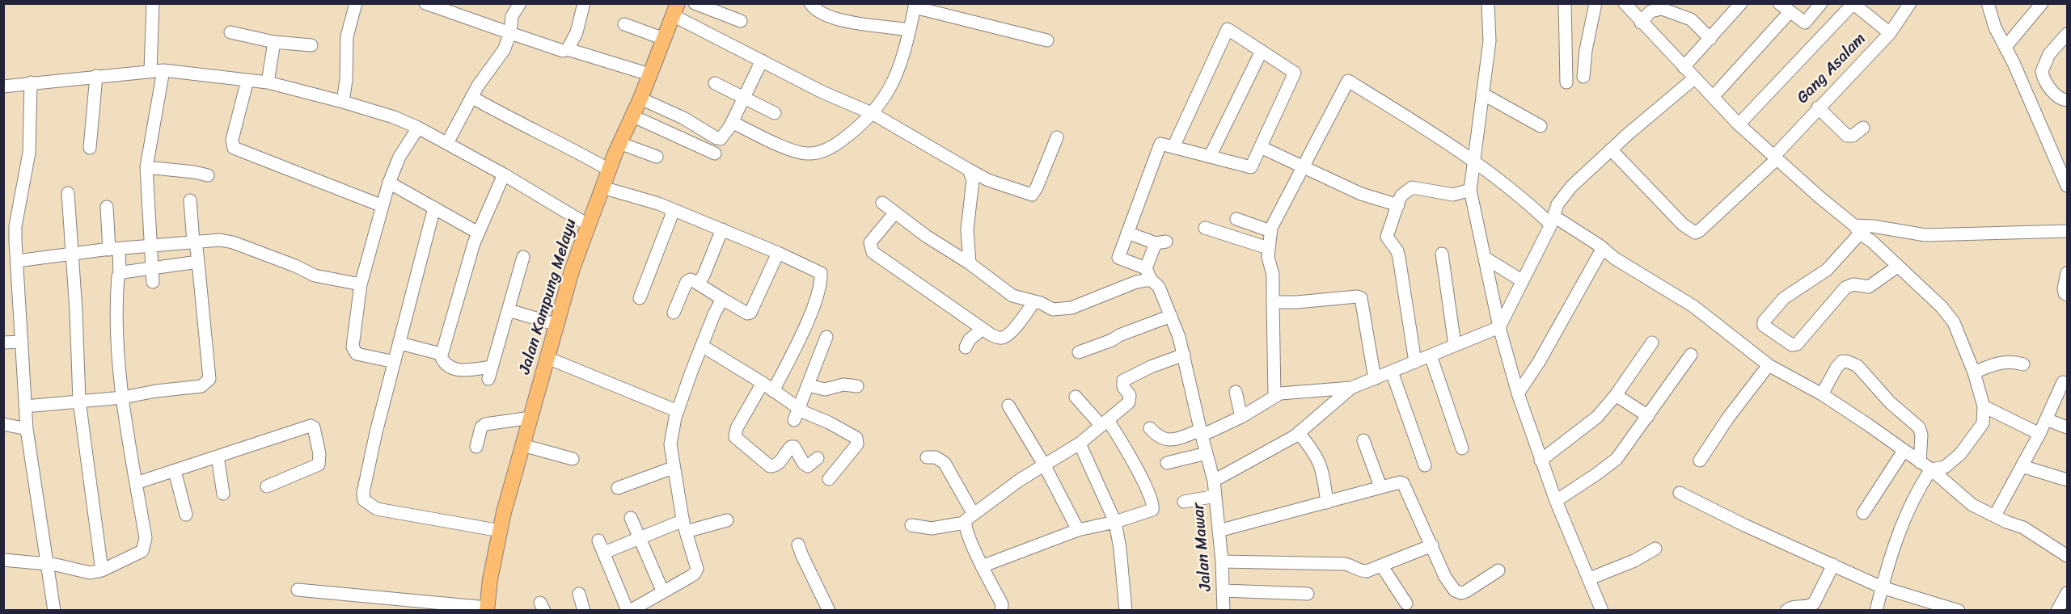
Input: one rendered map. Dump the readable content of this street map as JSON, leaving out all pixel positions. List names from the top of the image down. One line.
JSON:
{"streets":{"main road":["Jalan Kampung Melayu"],"street":["Gang Asalam","Jalan Mawar"]}}
